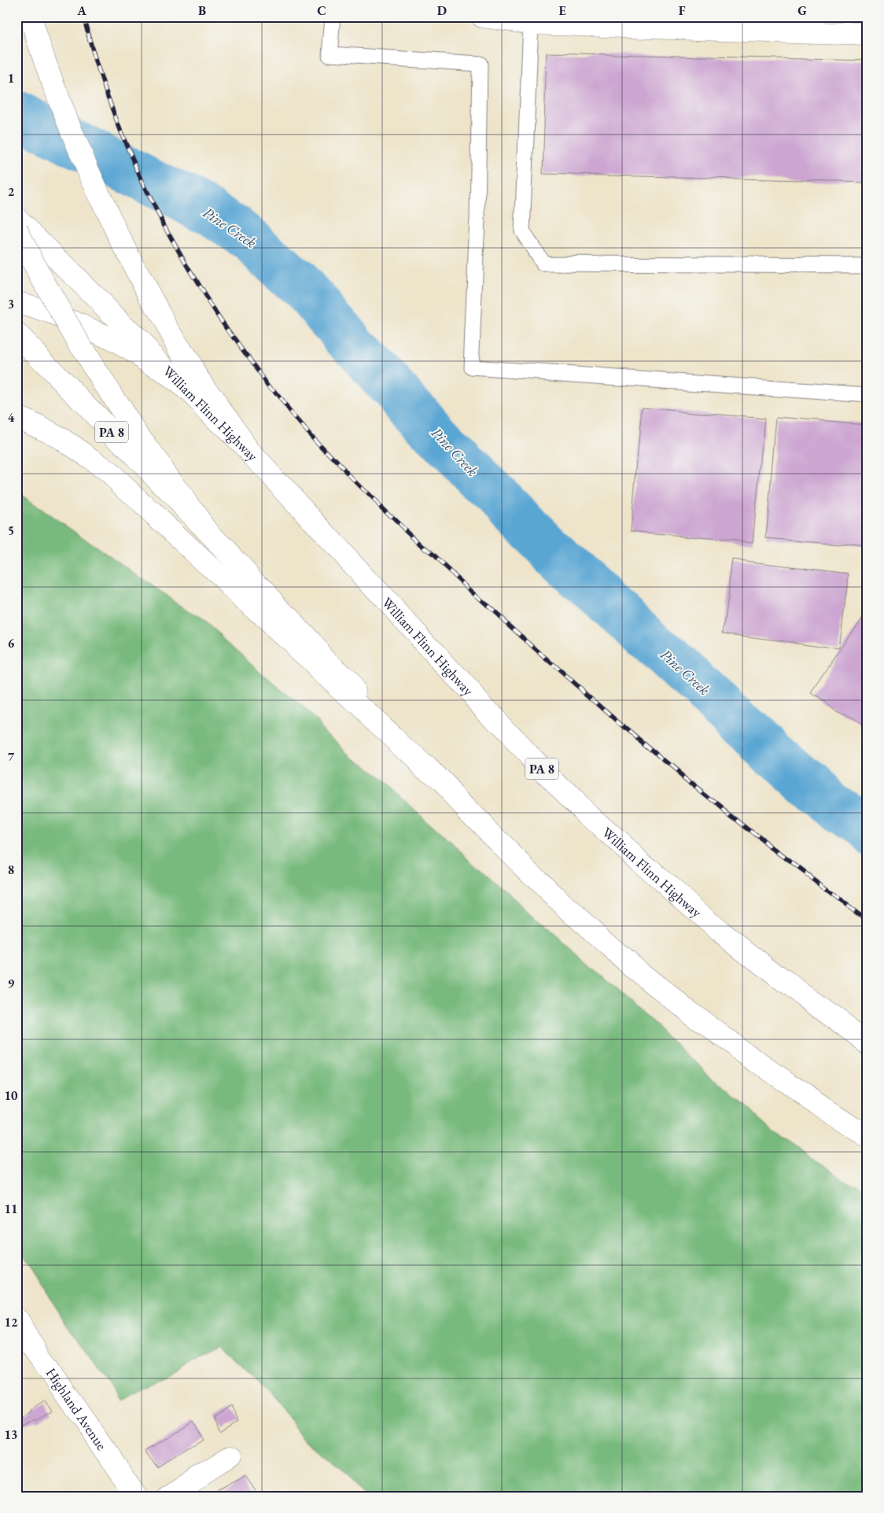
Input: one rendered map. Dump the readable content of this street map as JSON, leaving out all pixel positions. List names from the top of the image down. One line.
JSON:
{"streets":{"main road":["William Flinn Highway","PA 8","Highland Avenue"]},"water":["Pine Creek"],"grid":{"columns":["A","B","C","D","E","F","G"],"rows":["1","2","3","4","5","6","7","8","9","10","11","12","13"]}}
